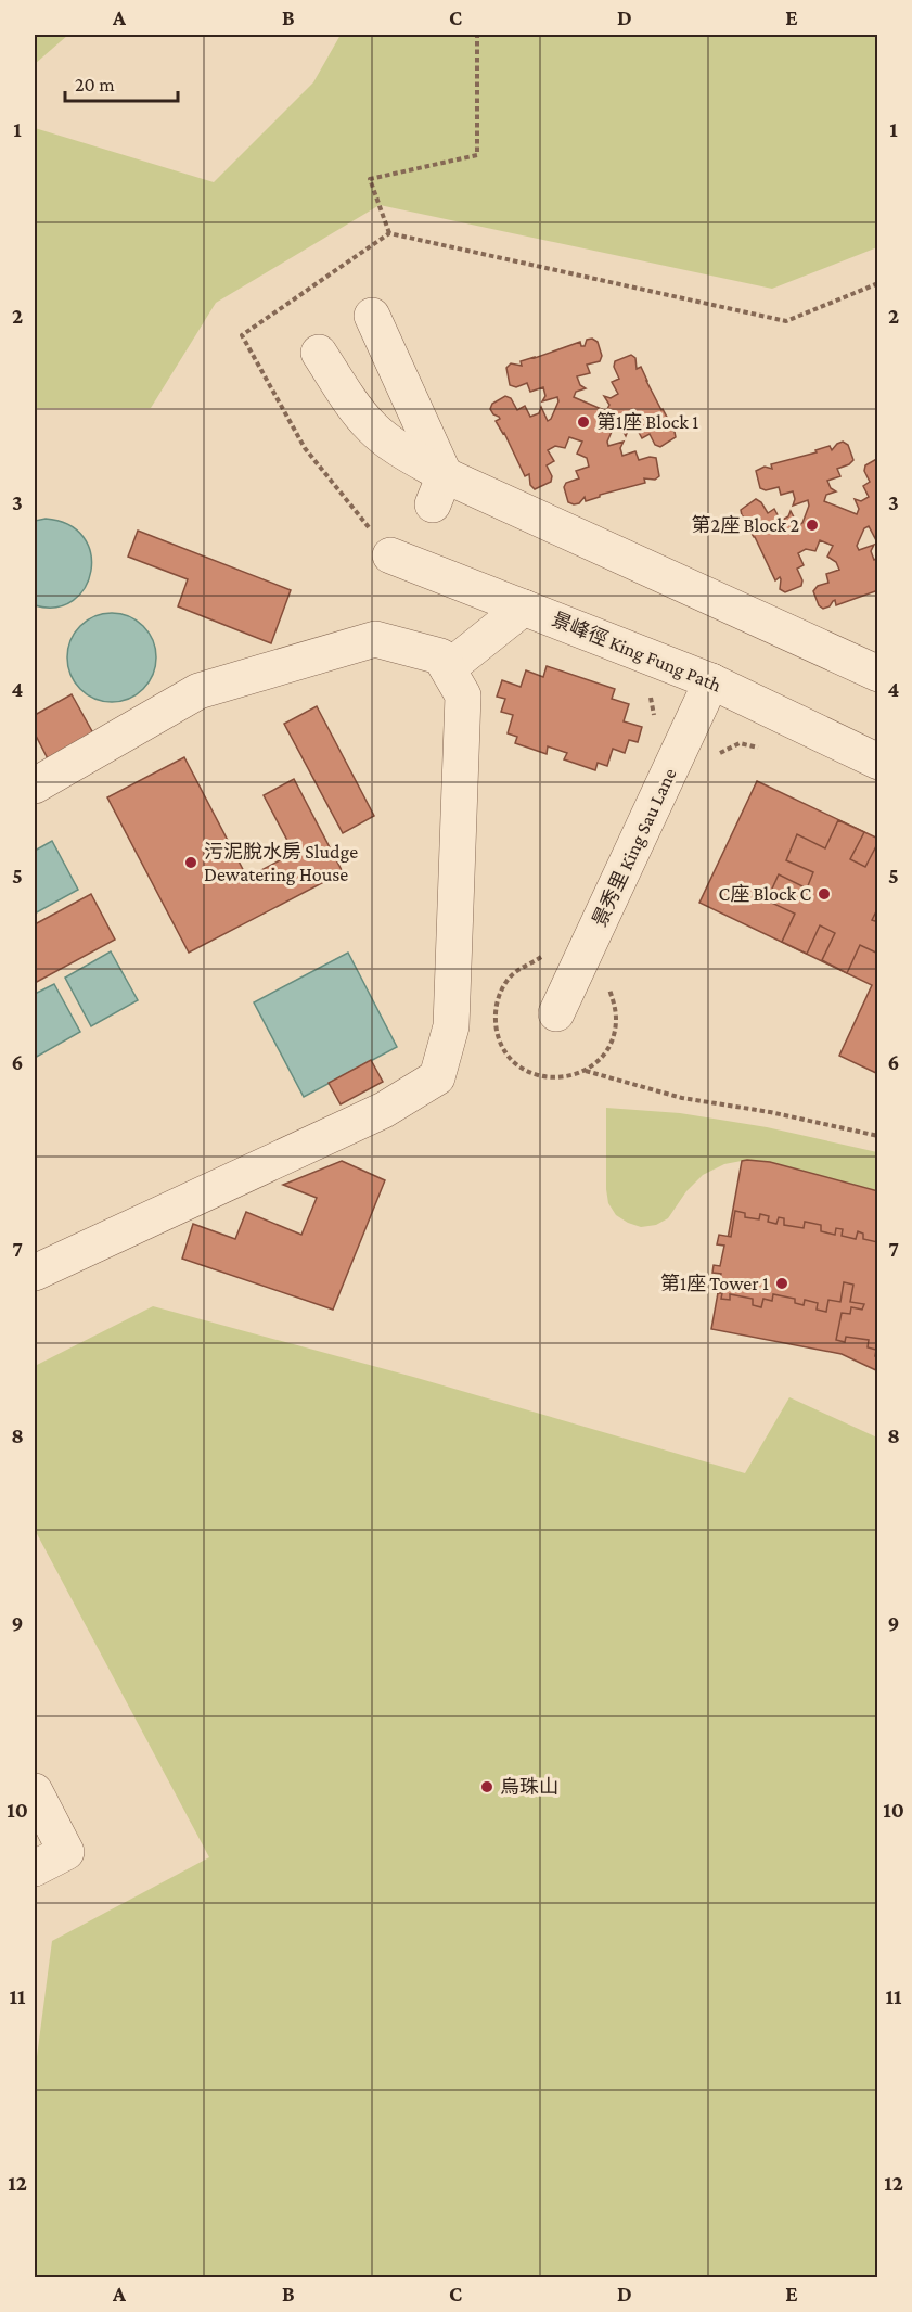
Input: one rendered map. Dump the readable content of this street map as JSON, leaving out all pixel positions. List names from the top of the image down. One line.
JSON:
{"streets":{"street":["景峰徑 King Fung Path","景秀里 King Sau Lane"]},"crossings":[["景峰徑 King Fung Path","景秀里 King Sau Lane"]],"places":["第1座 Block 1","第2座 Block 2","污泥脫水房 Sludge Dewatering House","C座 Block C","第1座 Tower 1","烏珠山"],"scale_bar":"20 m","grid":{"columns":["A","B","C","D","E"],"rows":["1","2","3","4","5","6","7","8","9","10","11","12"]}}
